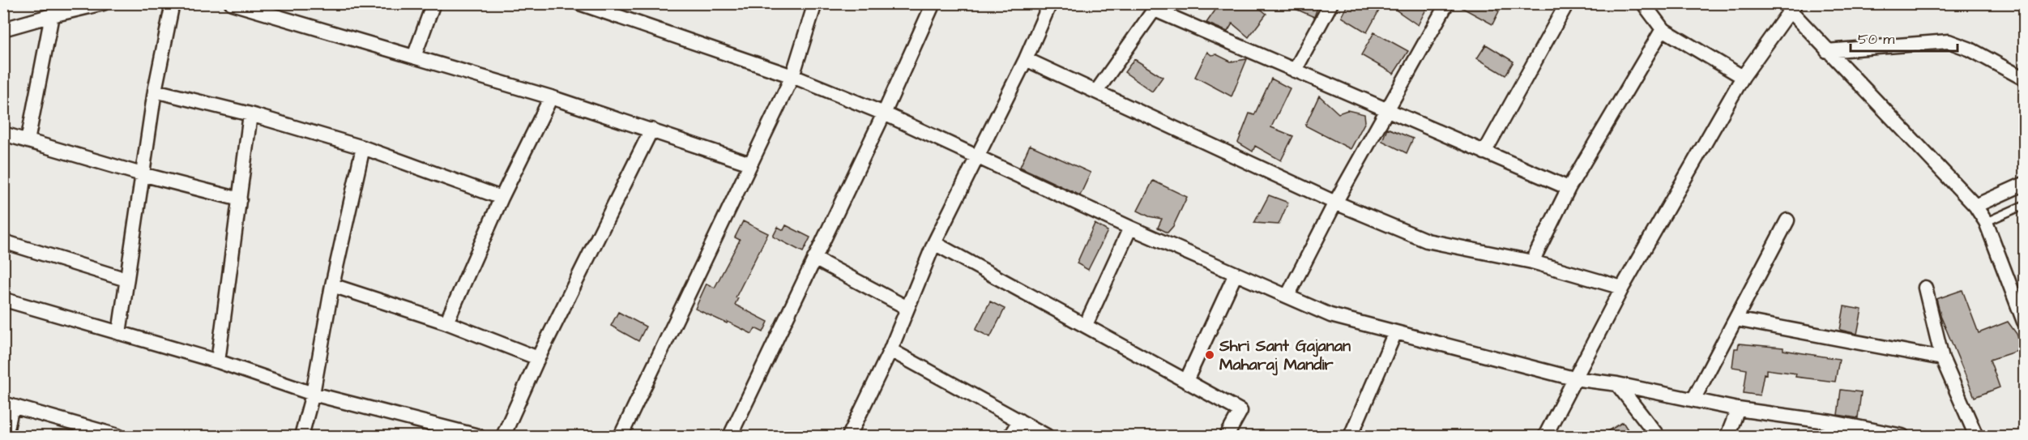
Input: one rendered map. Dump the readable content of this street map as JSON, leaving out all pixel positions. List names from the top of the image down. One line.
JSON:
{"places":["Shri Sant Gajanan Maharaj Mandir"],"scale_bar":"50 m"}
